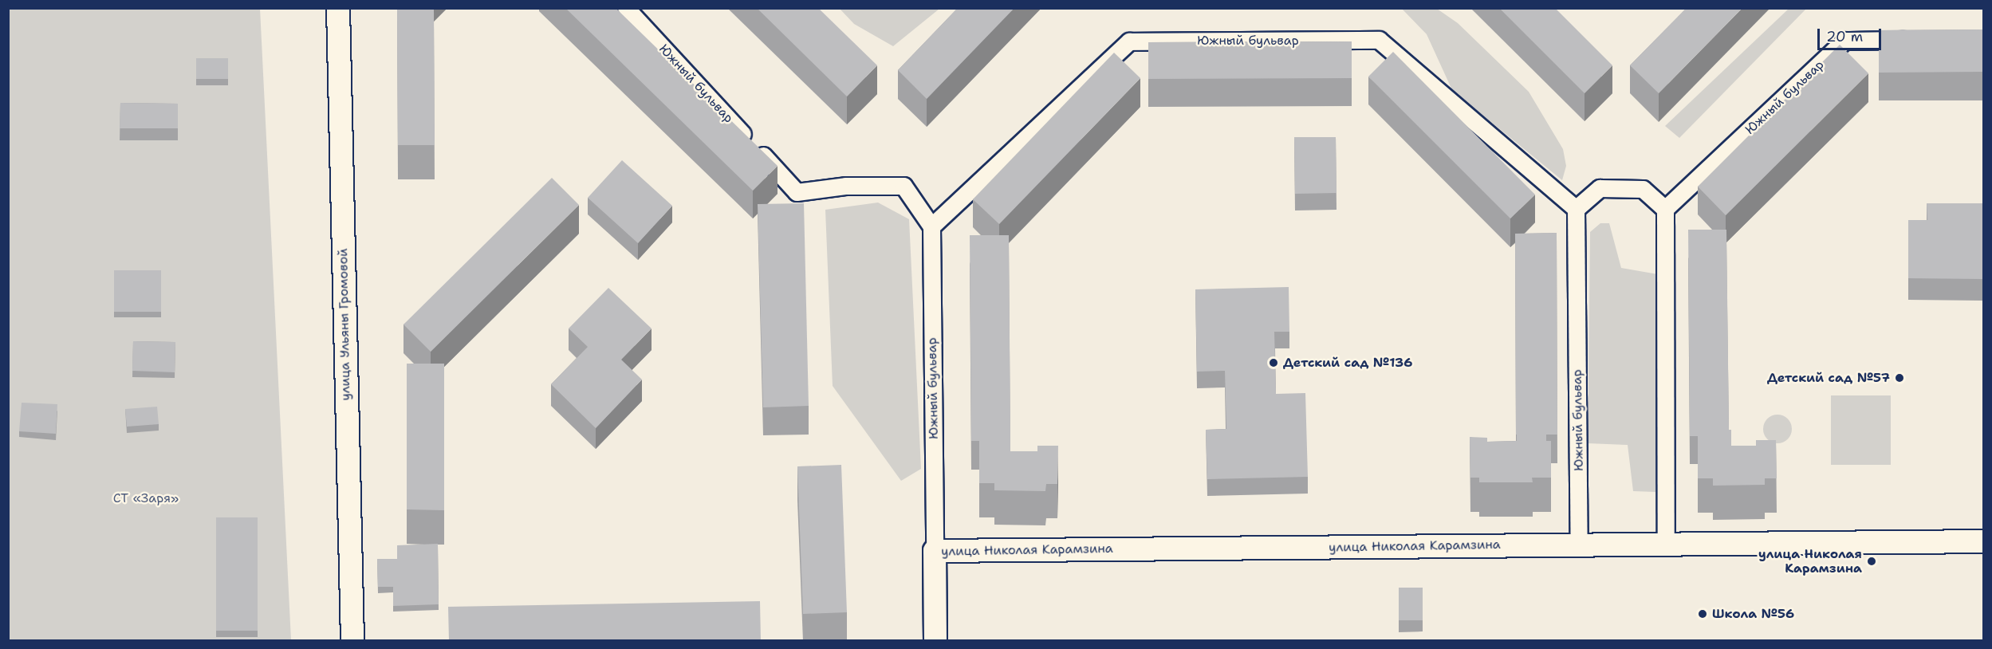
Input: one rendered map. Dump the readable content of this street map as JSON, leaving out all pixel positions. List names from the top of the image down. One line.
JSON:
{"streets":{"street":["Южный бульвар","улица Ульяны Громовой","улица Николая Карамзина"]},"crossings":[["Южный бульвар","улица Николая Карамзина"]],"parks":["СТ «Заря»"],"places":["Детский сад №136","Детский сад №57","улица Николая Карамзина","Школа №56"],"scale_bar":"20 m"}
